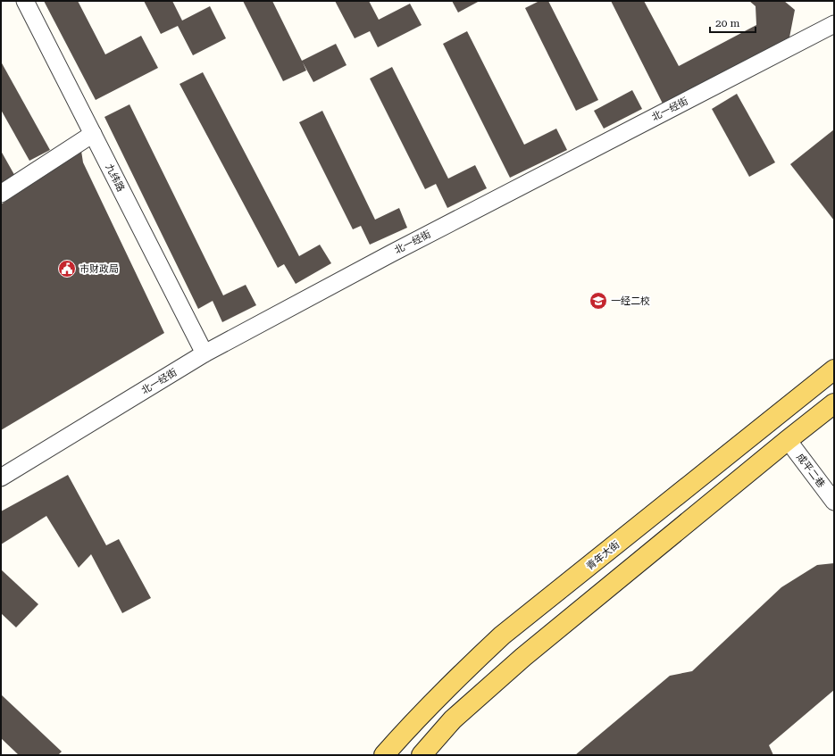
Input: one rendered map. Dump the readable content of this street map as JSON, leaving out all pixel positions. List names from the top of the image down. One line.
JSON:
{"streets":{"main road":["青年大街"],"street":["北一经街","九纬路","成平二巷"]},"crossings":[["北一经街","九纬路"]],"places":{"public building":["市财政局"],"school or university":["一经二校"]},"scale_bar":"20 m"}
